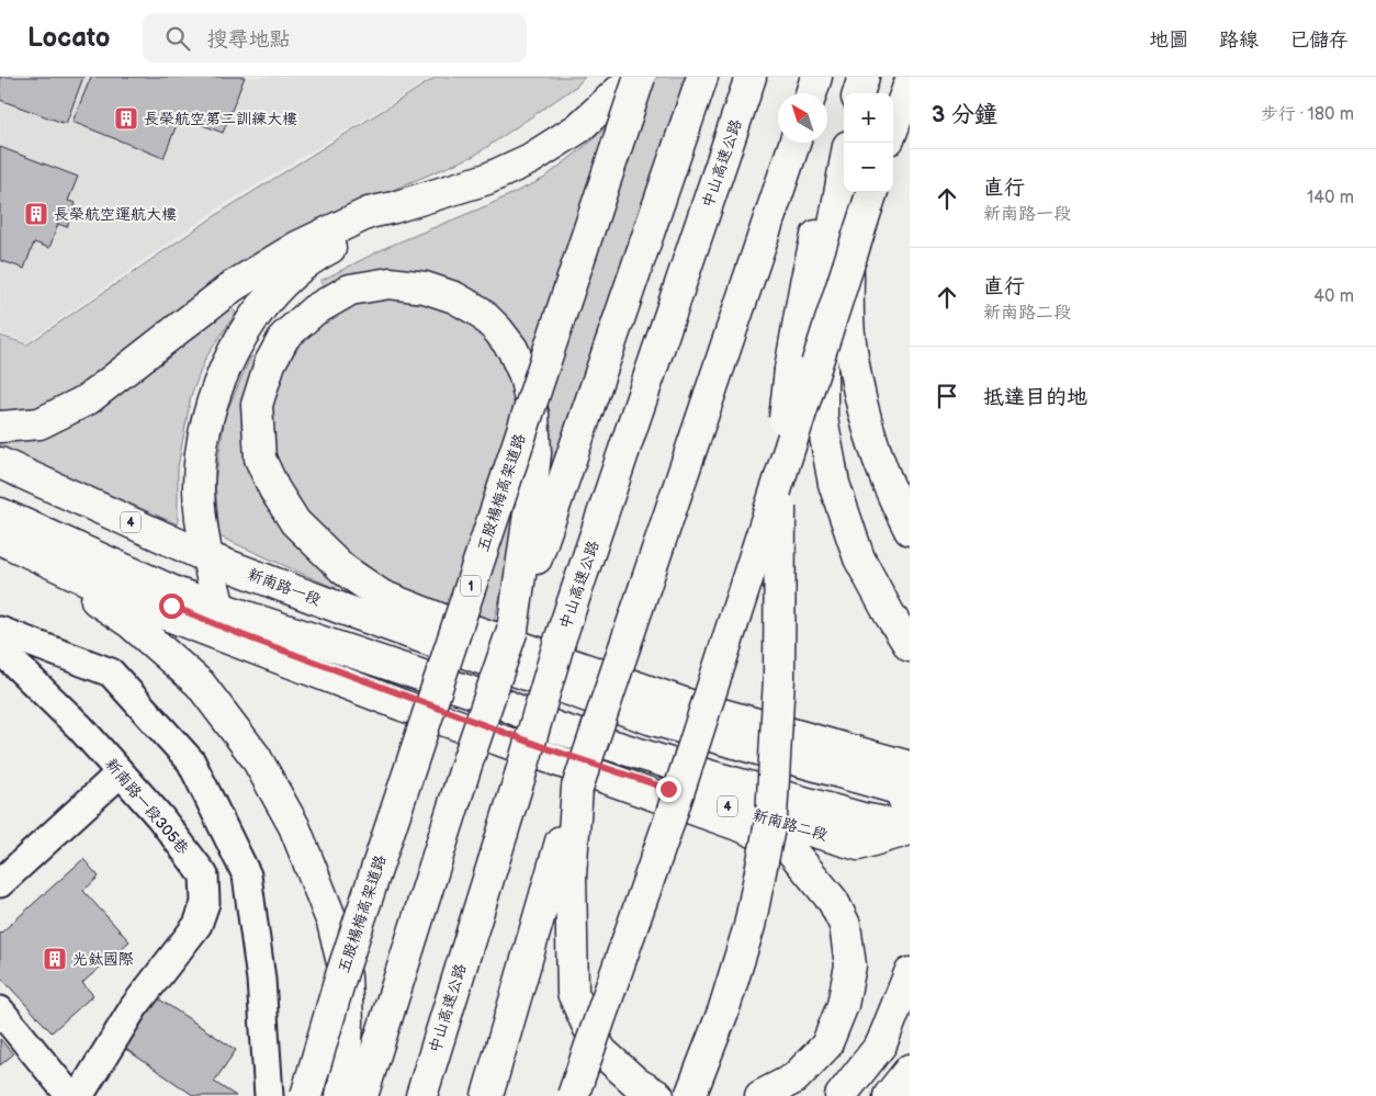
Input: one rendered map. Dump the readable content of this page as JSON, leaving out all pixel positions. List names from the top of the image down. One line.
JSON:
{"streets":{"main road":["中山高速公路","五股楊梅高架道路","4","1","新南路一段","新南路二段"],"street":["新南路一段305巷"]},"crossings":[["4","新南路二段"]],"places":{"building":["長榮航空第二訓練大樓","長榮航空運航大樓","光鈦國際"]},"north":"top left","page":{"header":"Locato","search":"搜尋地點","nav":["地圖","路線","已儲存"],"heading":["3 分鐘","步行 · 180 m"],"map_buttons":["+","−"],"list":[["直行","新南路一段","140 m"],["直行","新南路二段","40 m"],"抵達目的地"]}}
